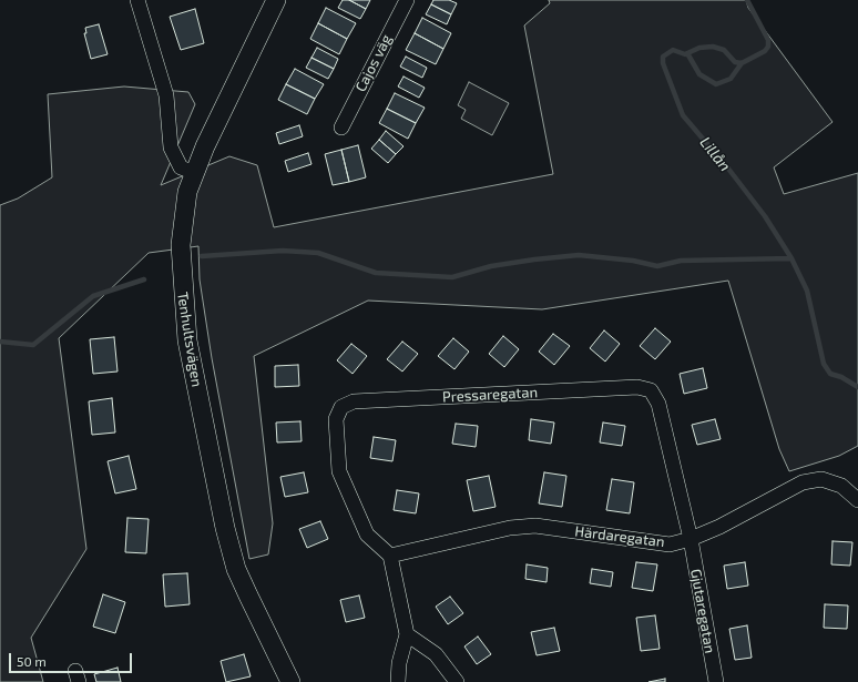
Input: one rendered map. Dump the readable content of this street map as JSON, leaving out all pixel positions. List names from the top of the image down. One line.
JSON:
{"streets":{"street":["Cajos väg","Tenhultsvägen","Pressaregatan","Härdaregatan","Gjutaregatan"]},"crossings":[["Pressaregatan","Härdaregatan"],["Pressaregatan","Gjutaregatan"],["Härdaregatan","Gjutaregatan"]],"water":["Lillån"],"scale_bar":"50 m"}
